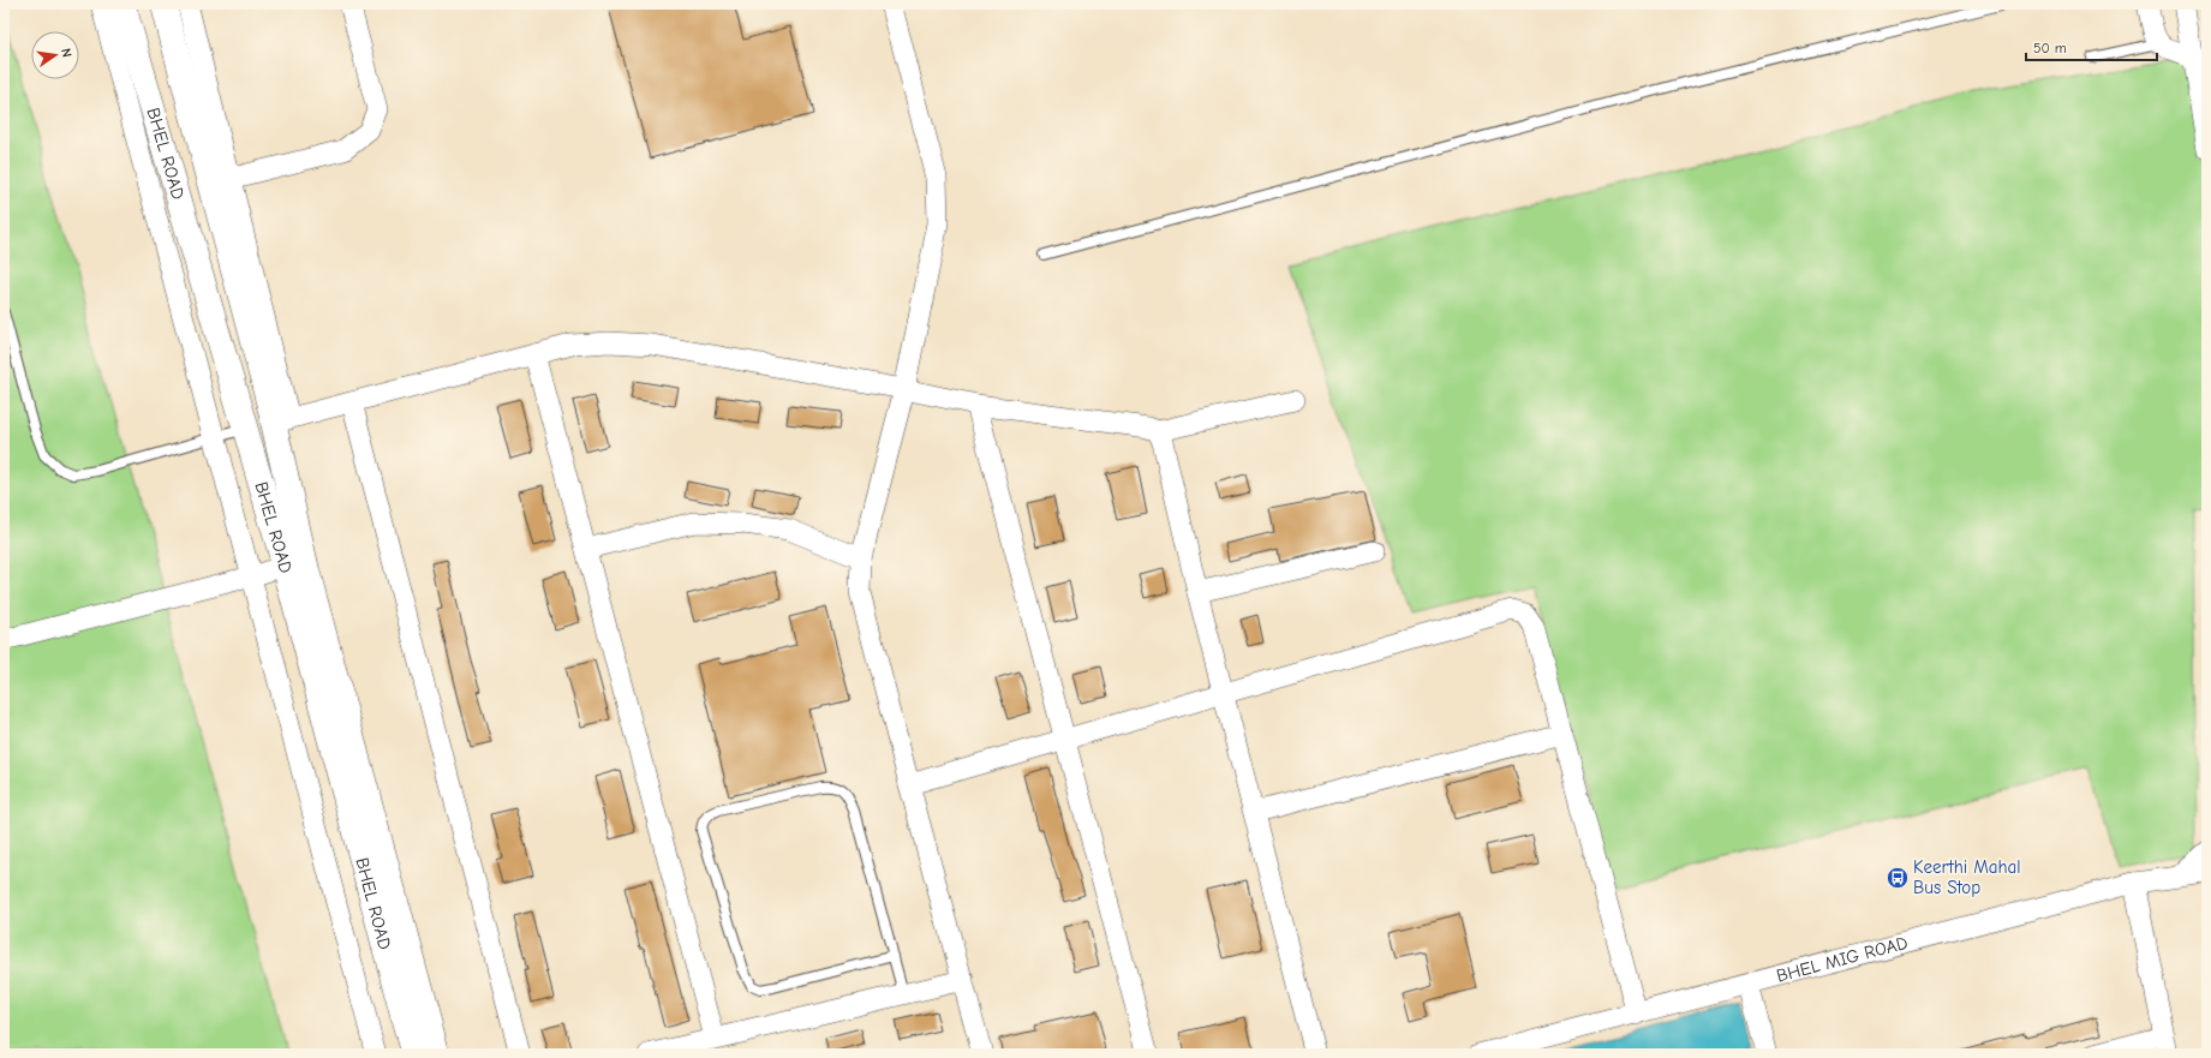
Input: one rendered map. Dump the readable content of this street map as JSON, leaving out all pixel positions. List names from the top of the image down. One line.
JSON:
{"streets":{"street":["BHEL ROAD","BHEL MIG ROAD"]},"places":{"bus stop":["Keerthi Mahal Bus Stop"]},"scale_bar":"50 m","north":"right"}
